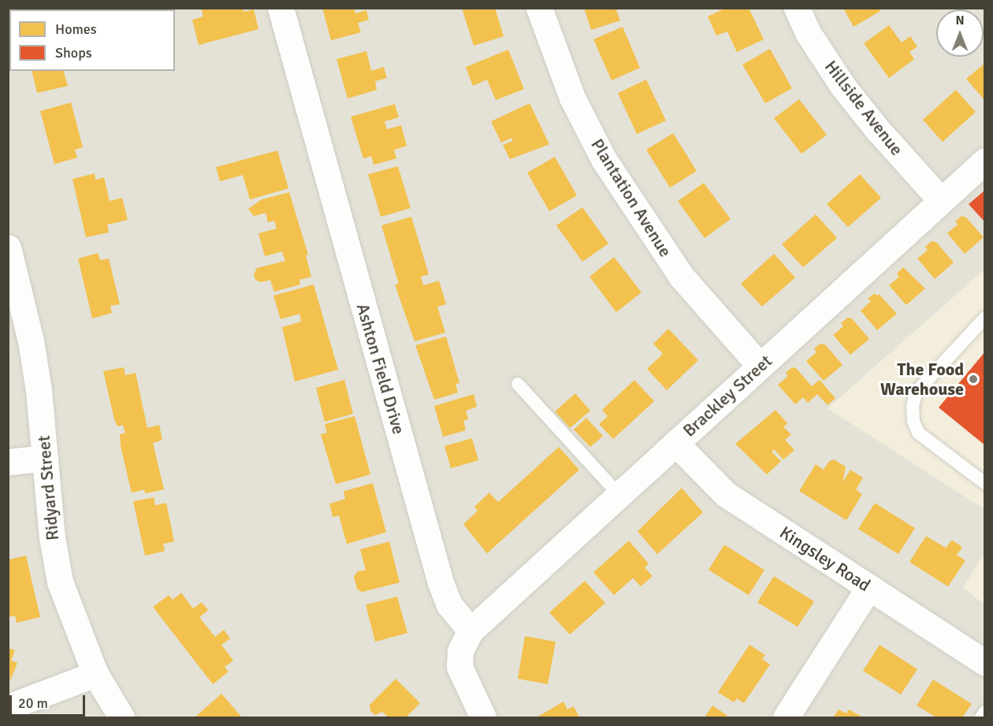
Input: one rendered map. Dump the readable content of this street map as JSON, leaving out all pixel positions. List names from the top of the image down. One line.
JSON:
{"streets":{"street":["Hillside Avenue","Plantation Avenue","Ashton Field Drive","Brackley Street","Ridyard Street","Kingsley Road"]},"crossings":[["Hillside Avenue","Brackley Street"],["Plantation Avenue","Brackley Street"],["Ashton Field Drive","Brackley Street"],["Brackley Street","Kingsley Road"]],"places":["The Food Warehouse"],"legend":["Homes","Shops"],"scale_bar":"20 m","north":"top"}
